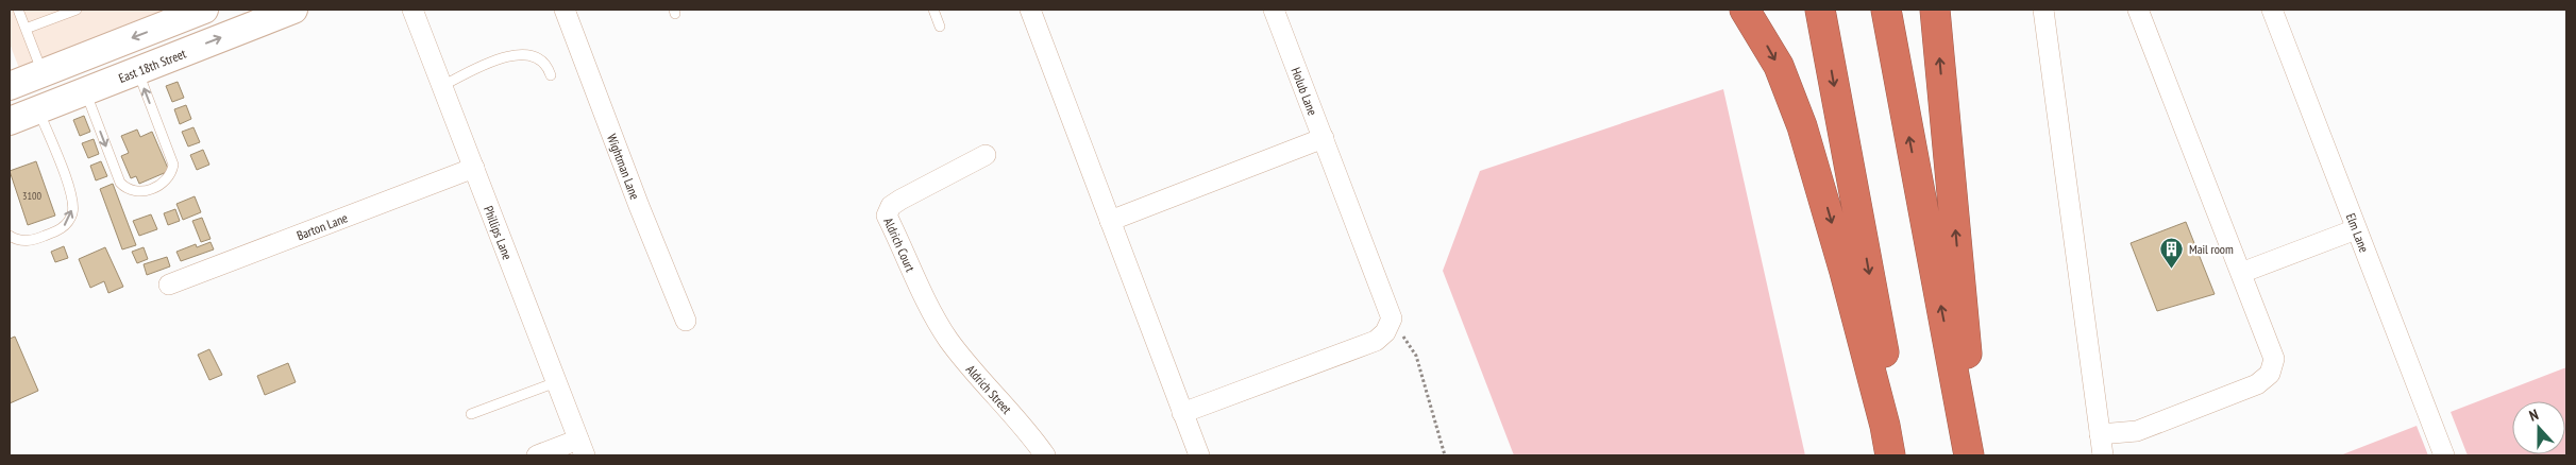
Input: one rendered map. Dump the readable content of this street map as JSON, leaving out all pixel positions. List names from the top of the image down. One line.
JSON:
{"streets":{"main road":["East 18th Street"],"street":["Holub Lane","Wightman Lane","Barton Lane","Phillips Lane","Elm Lane","Aldrich Court","Aldrich Street"]},"crossings":[["Barton Lane","Phillips Lane"],["Aldrich Court","Aldrich Street"]],"places":{"building":["Mail room"]},"house_numbers":["3100"],"north":"top"}
